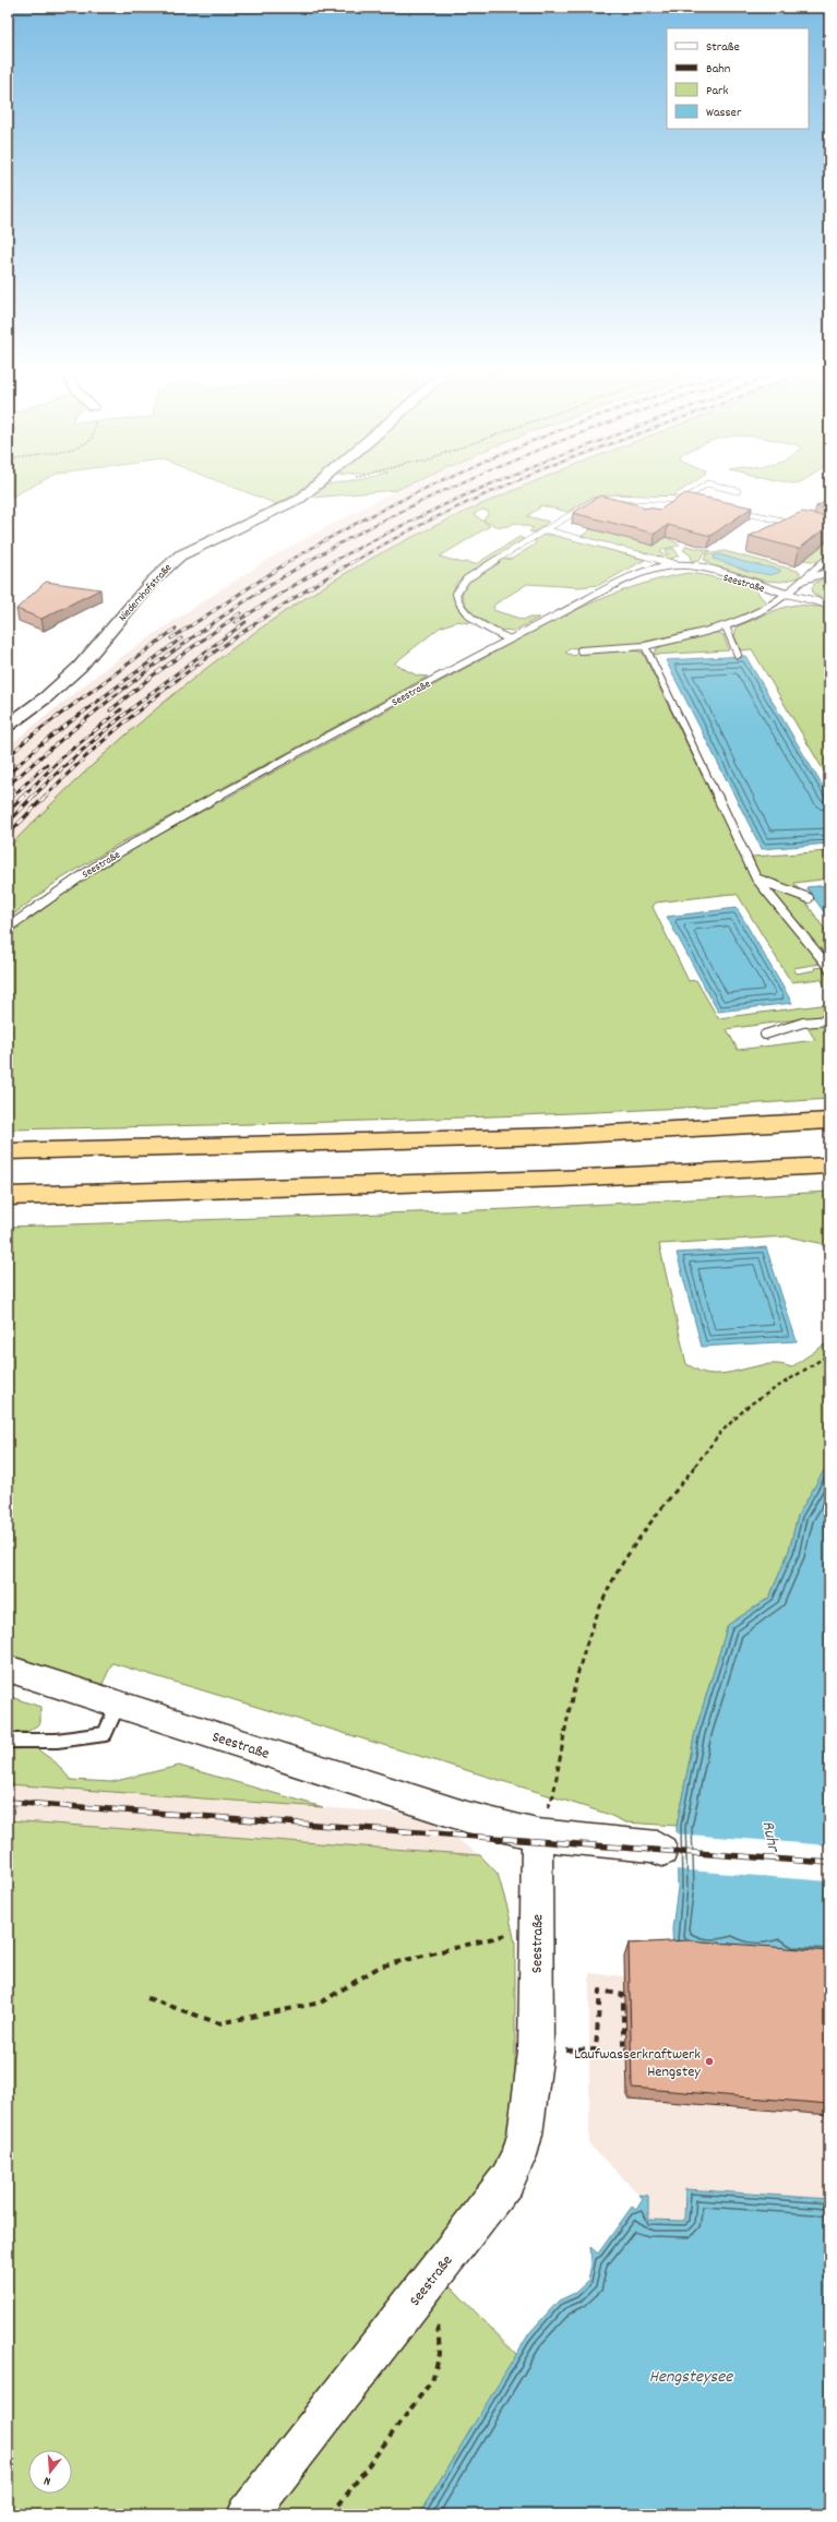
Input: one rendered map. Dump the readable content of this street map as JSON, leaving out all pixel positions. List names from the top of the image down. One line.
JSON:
{"streets":{"street":["Seestraße","Niedernhofstraße"]},"water":["Ruhr","Hengsteysee"],"places":["Laufwasserkraftwerk Hengstey"],"legend":["Straße","Bahn","Park","Wasser"],"north":"bottom"}
